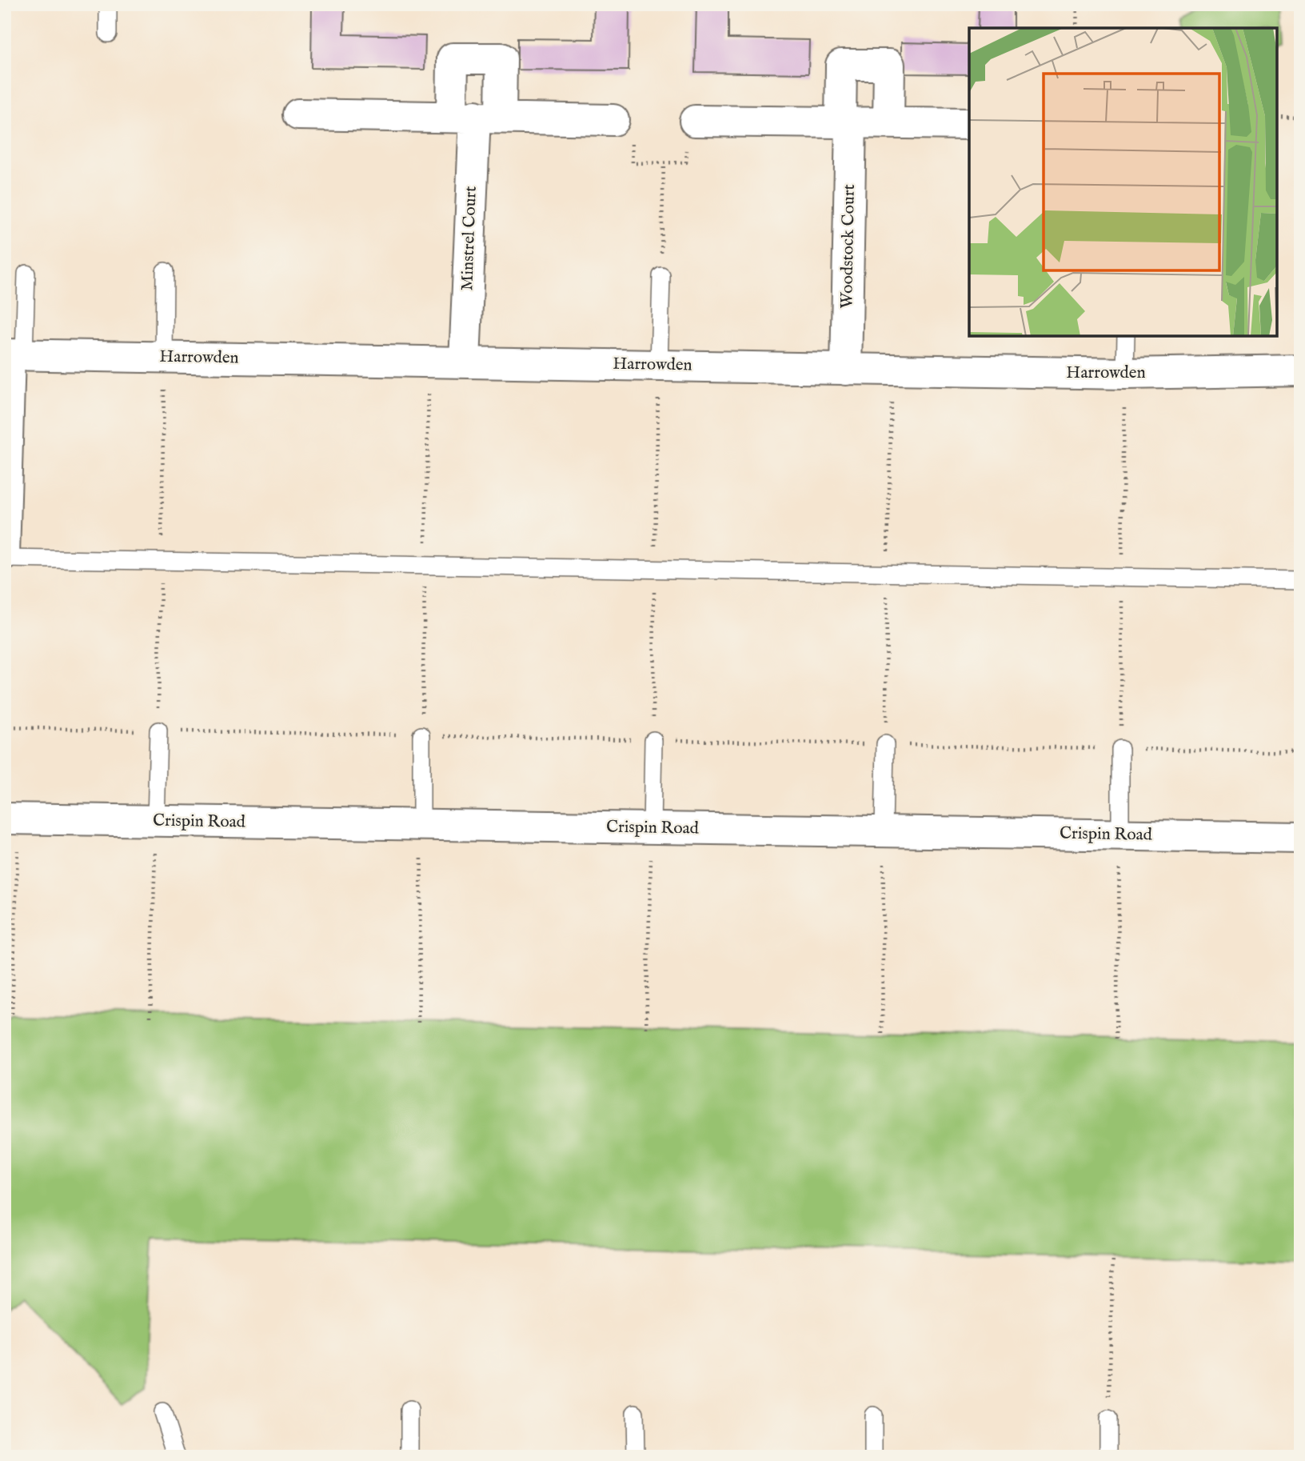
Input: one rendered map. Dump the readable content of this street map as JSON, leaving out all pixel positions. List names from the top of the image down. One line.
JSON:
{"streets":{"street":["Minstrel Court","Woodstock Court","Harrowden","Crispin Road"]},"crossings":[["Minstrel Court","Harrowden"],["Woodstock Court","Harrowden"]]}
